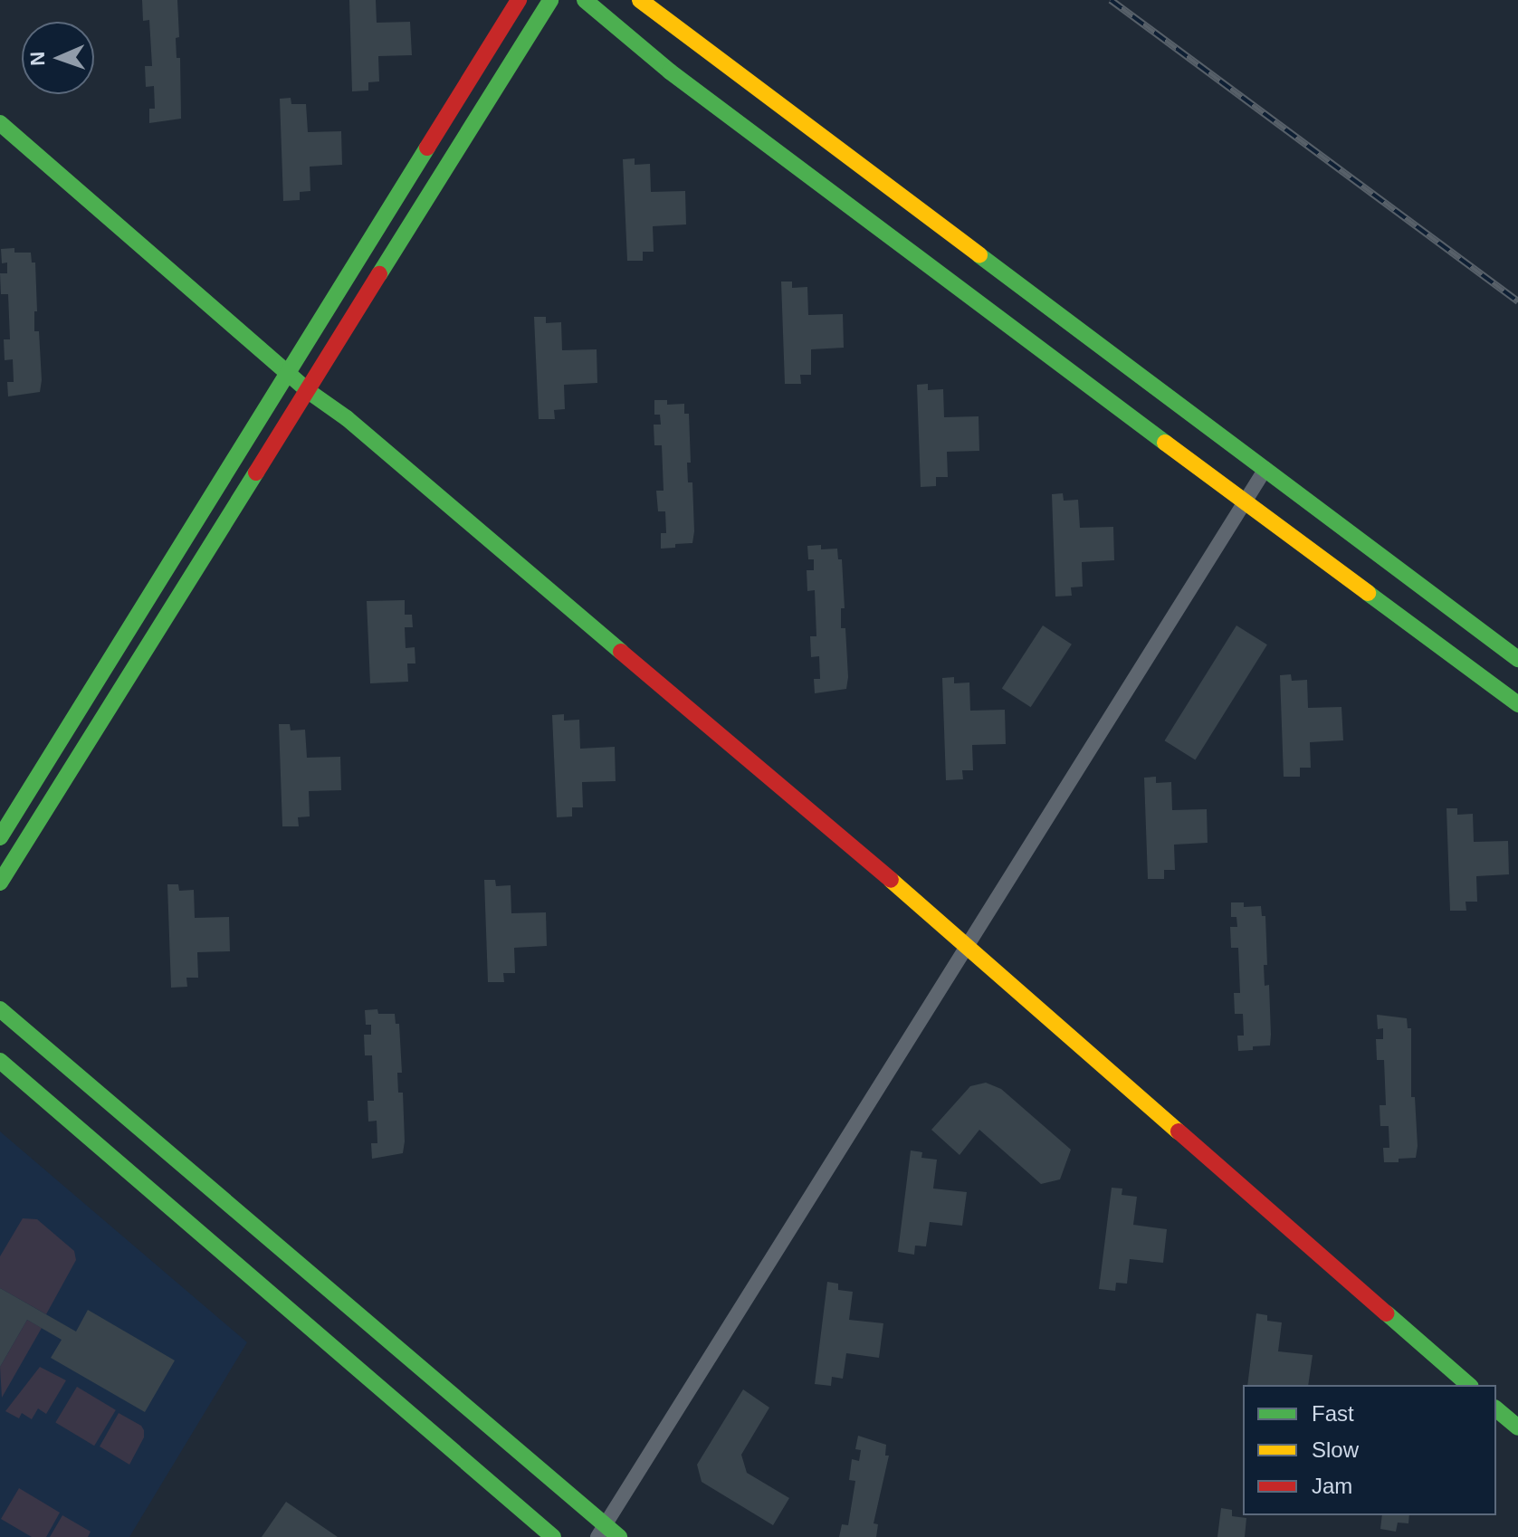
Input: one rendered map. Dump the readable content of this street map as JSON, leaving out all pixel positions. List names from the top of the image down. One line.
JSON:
{"legend":["Fast","Slow","Jam"],"north":"left"}
